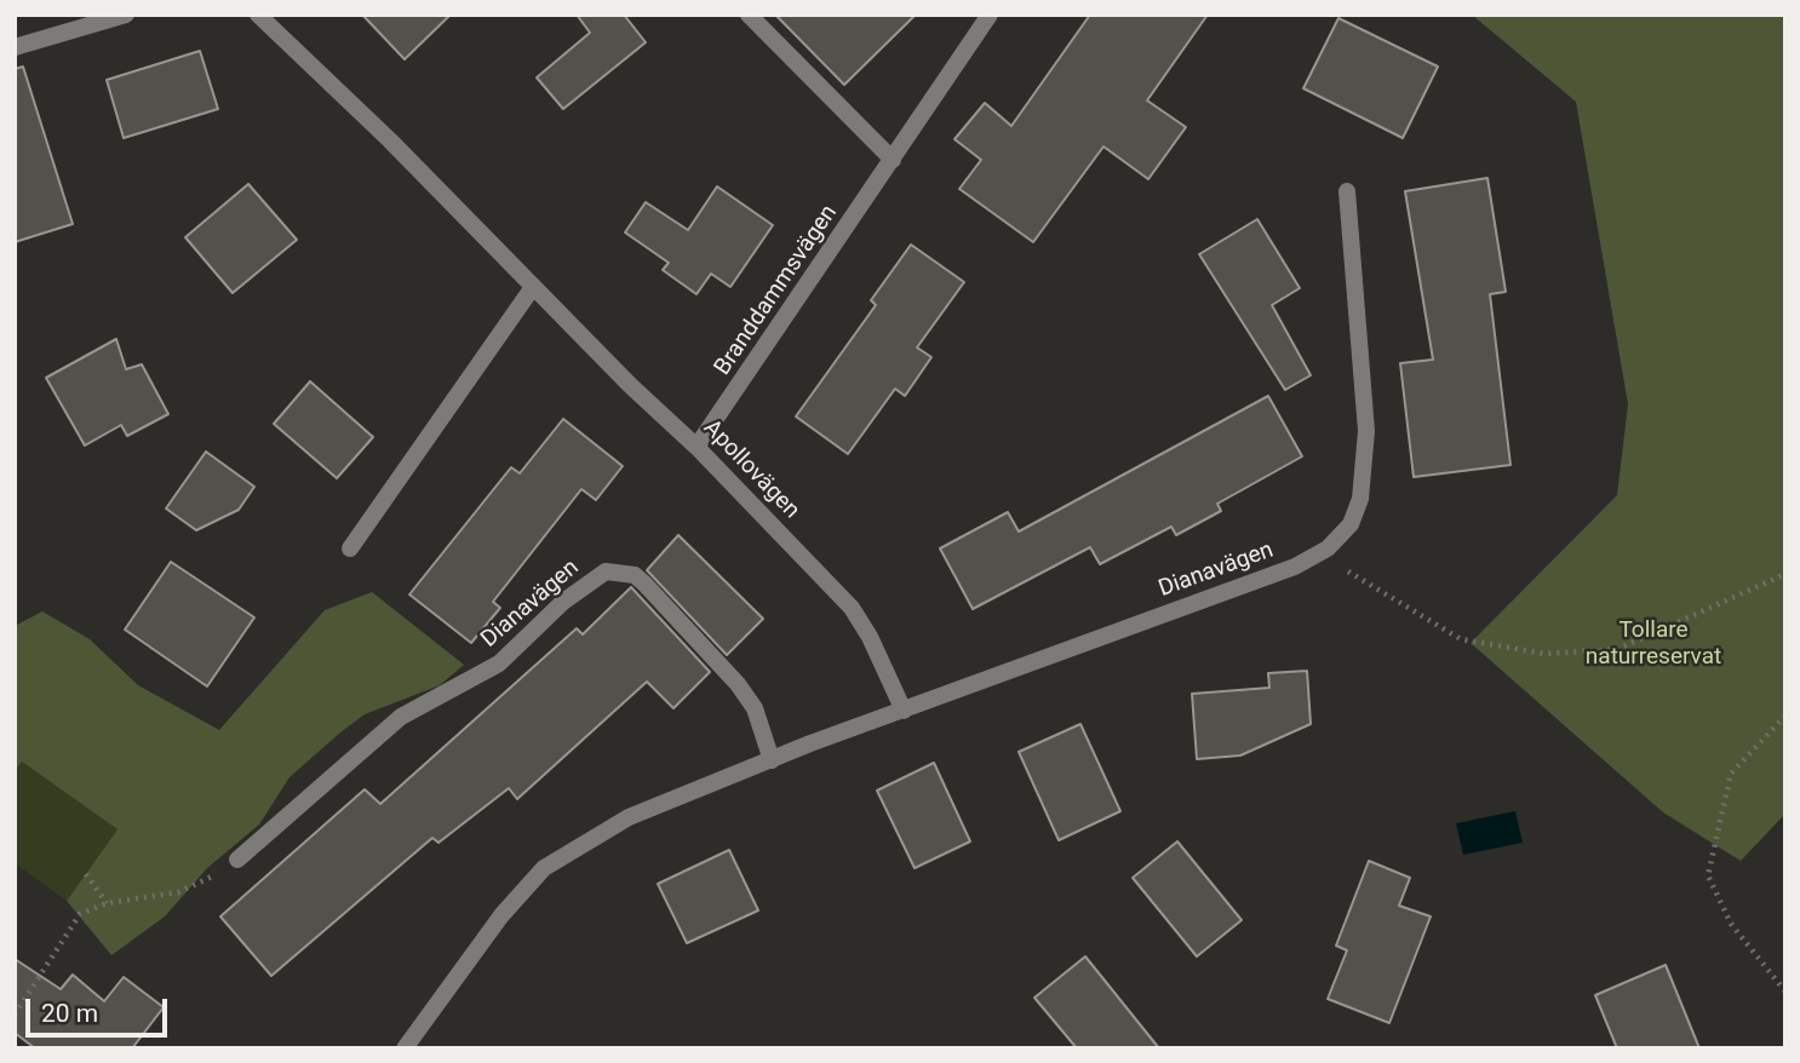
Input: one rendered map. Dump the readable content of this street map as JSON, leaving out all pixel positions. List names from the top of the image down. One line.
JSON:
{"streets":{"street":["Branddammsvägen","Apollovägen","Dianavägen"]},"crossings":[["Branddammsvägen","Apollovägen"],["Apollovägen","Dianavägen"]],"parks":["Tollare naturreservat"],"scale_bar":"20 m"}
